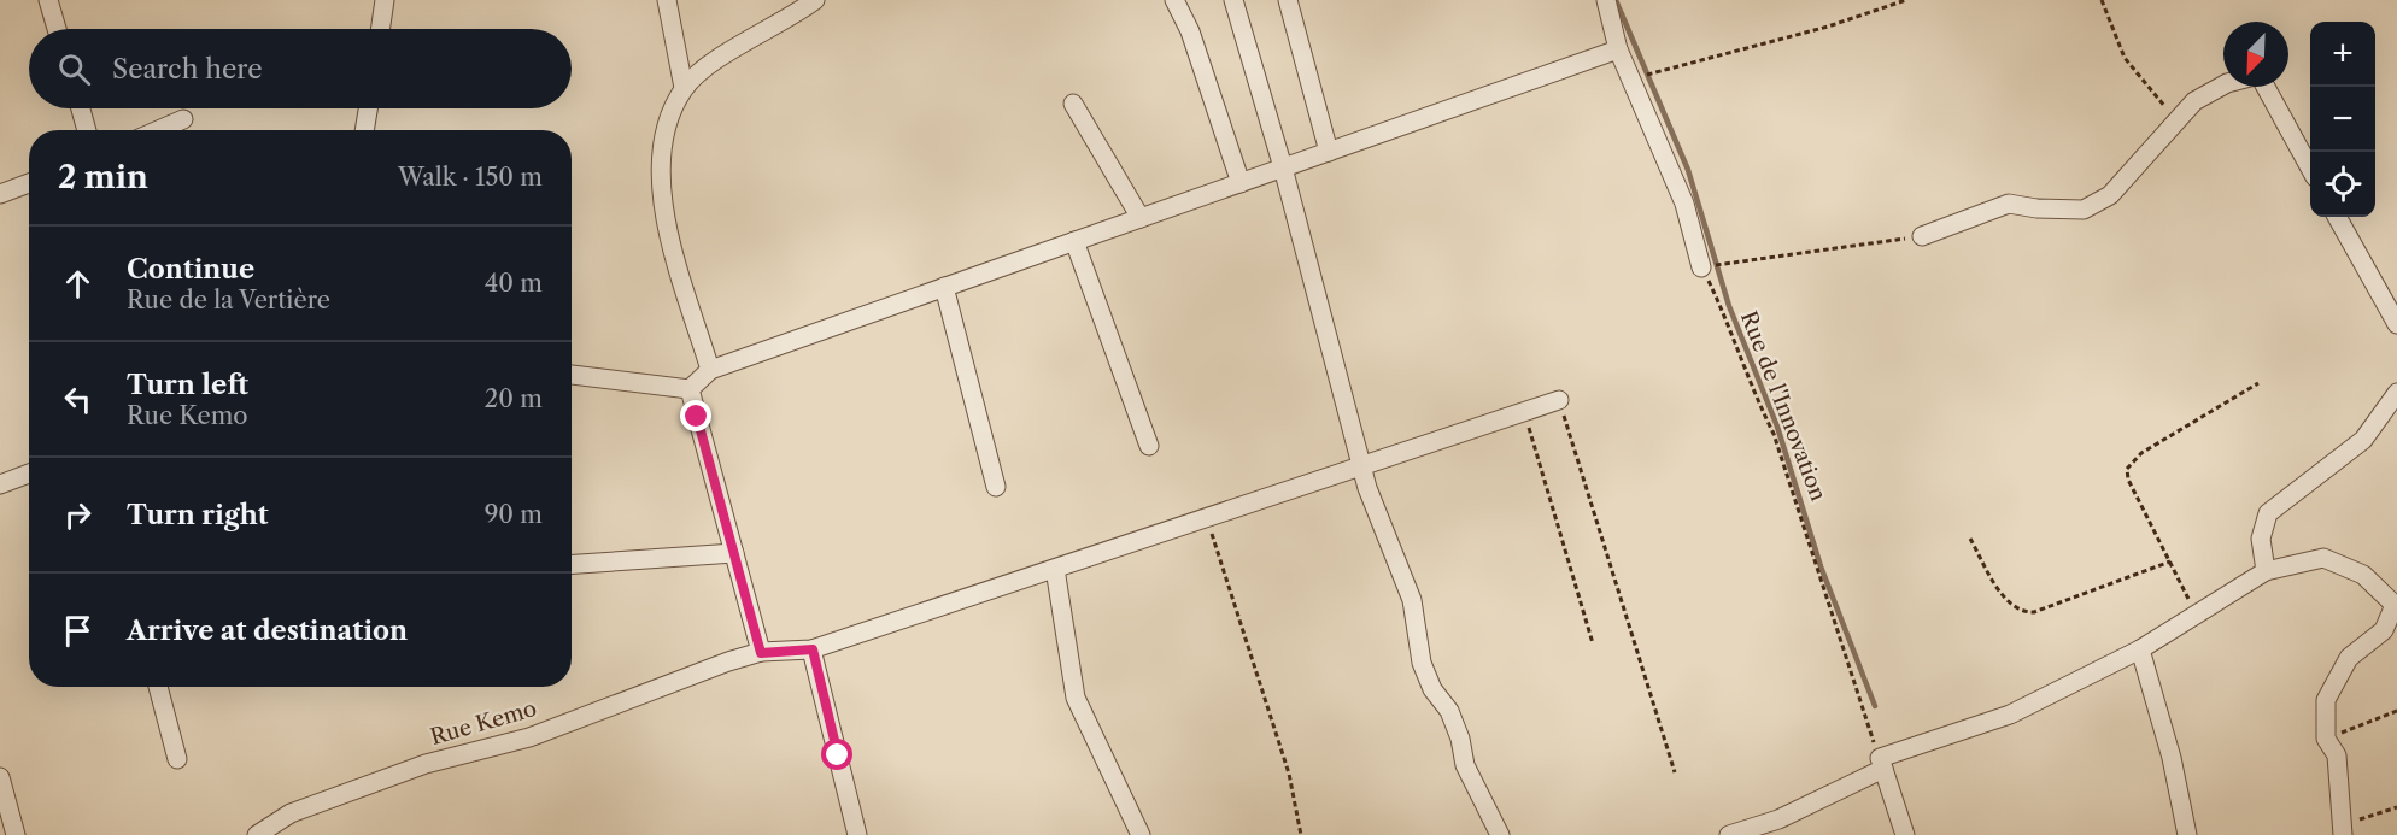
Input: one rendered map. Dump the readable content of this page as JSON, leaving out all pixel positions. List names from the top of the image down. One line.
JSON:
{"streets":{"street":["Rue Kemo"],"path":["Rue de l'Innovation"]},"north":"bottom left","page":{"map_buttons":["+","−"],"search":"Search here","heading":["2 min","Walk · 150 m"],"list":[["Continue","Rue de la Vertière","40 m"],["Turn left","Rue Kemo","20 m"],["Turn right","90 m"],"Arrive at destination"]}}
